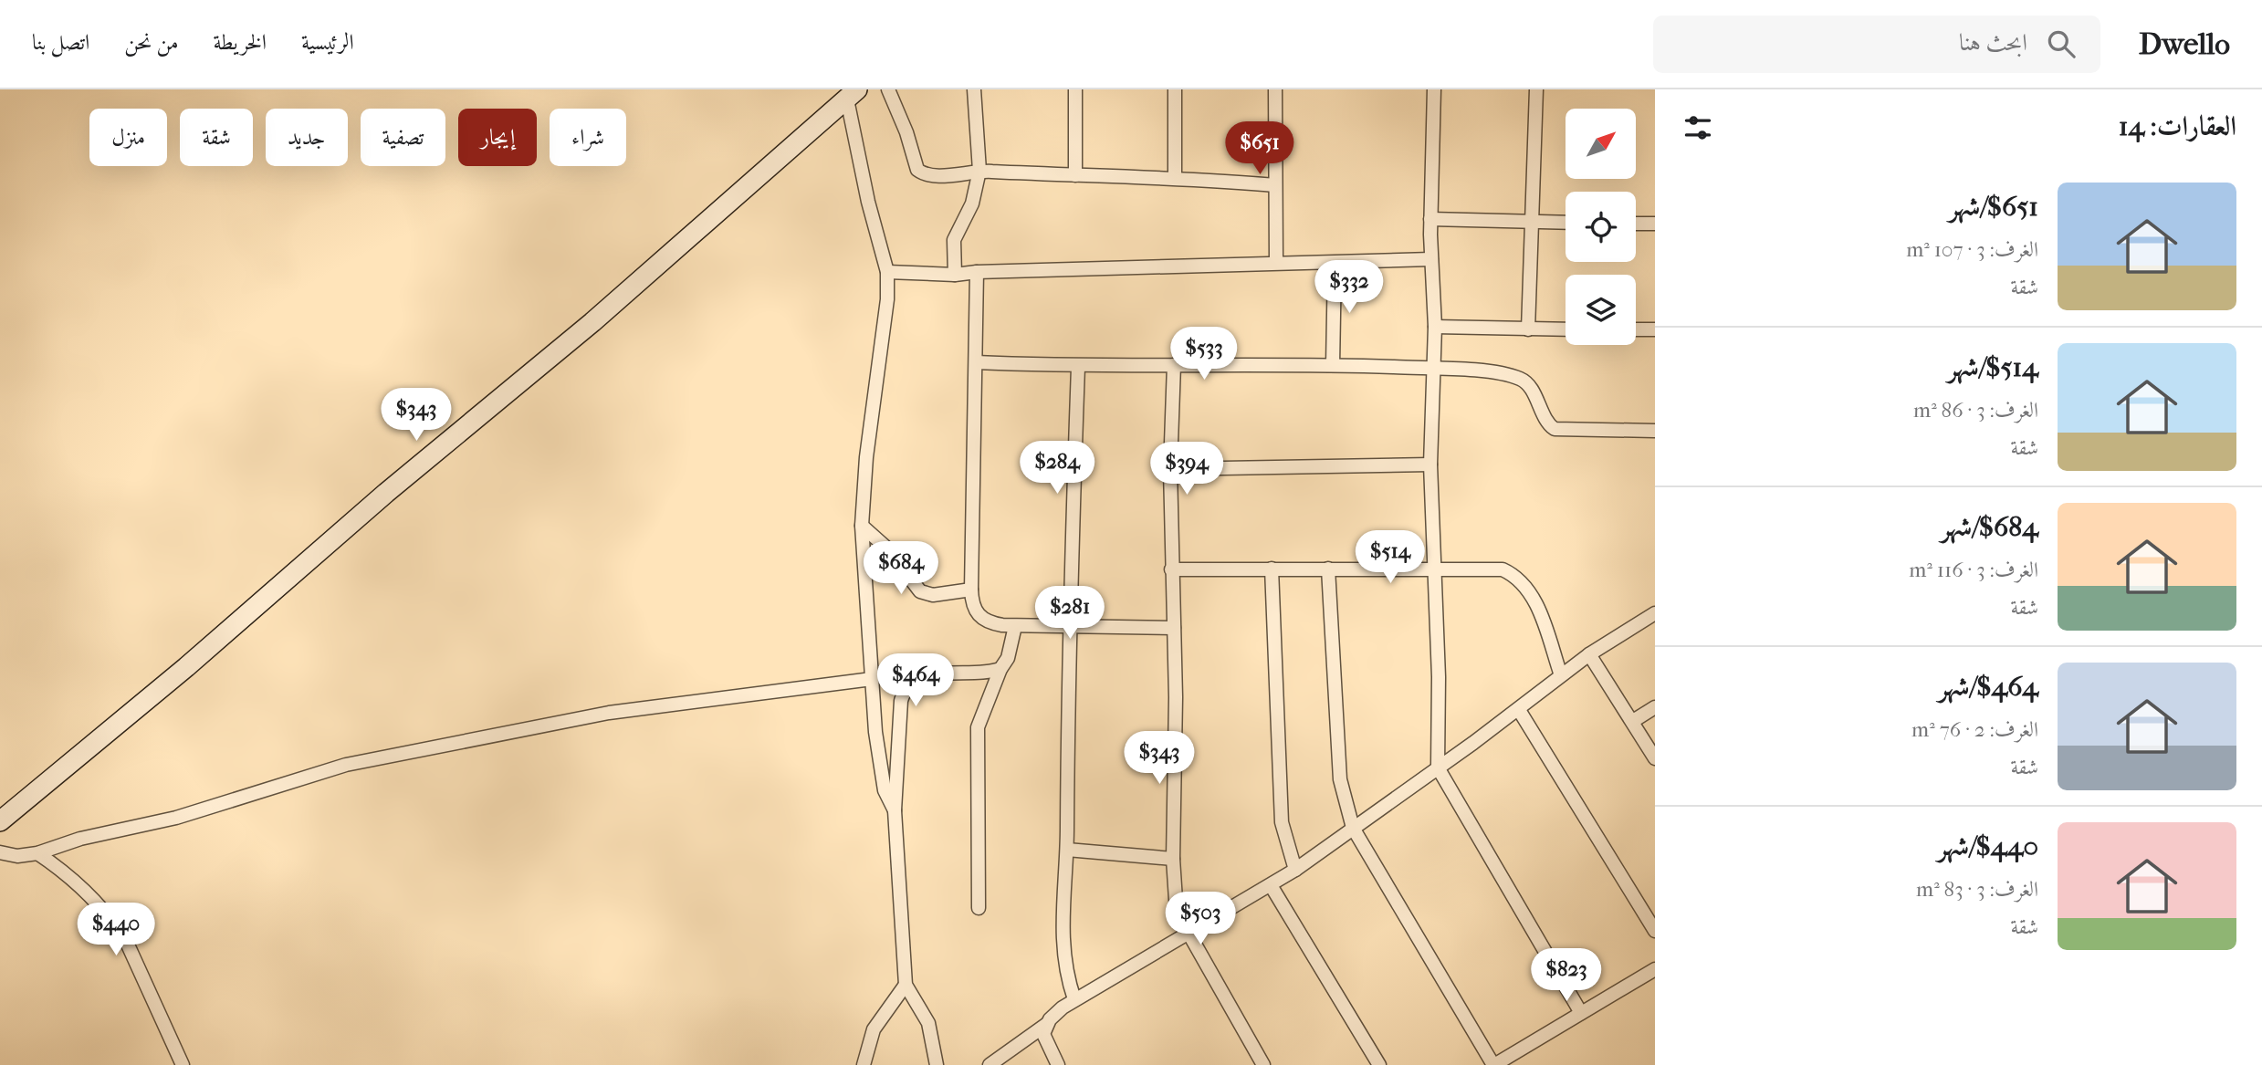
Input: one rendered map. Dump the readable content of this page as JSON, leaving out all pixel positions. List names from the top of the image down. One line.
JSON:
{"north":"top right","page":{"header":"Dwello","search":"ابحث هنا","nav":["الرئيسية","الخريطة","من نحن","اتصل بنا"],"heading":"العقارات: 14","chip":["شراء","إيجار","تصفية","جديد","شقة","منزل"],"price":["$651","$332","$533","$343","$284","$394","$514","$684","$281","$464","$343","$503","$440","$823"],"list":[{"name":"$651/شهر","note":"الغرف: 3 · 107 m² · شقة"},{"name":"$514/شهر","note":"الغرف: 3 · 86 m² · شقة"},{"name":"$684/شهر","note":"الغرف: 3 · 116 m² · شقة"},{"name":"$464/شهر","note":"الغرف: 2 · 76 m² · شقة"},{"name":"$440/شهر","note":"الغرف: 3 · 83 m² · شقة"}]}}
